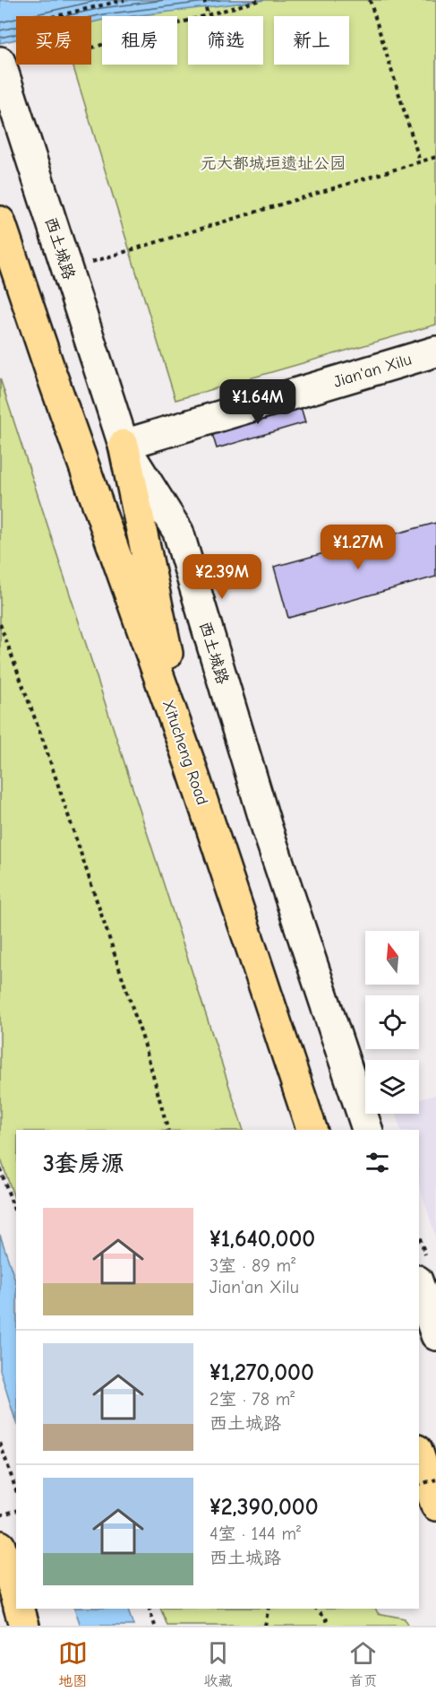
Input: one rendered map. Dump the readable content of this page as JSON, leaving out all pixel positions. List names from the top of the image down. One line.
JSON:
{"streets":{"highway":["Xitucheng Road"],"street":["西土城路","Jian'an Xilu"]},"crossings":[["西土城路","Jian'an Xilu"]],"parks":["元大都城垣遗址公园"],"north":"top","page":{"chip":["买房","租房","筛选","新上"],"price":["¥1.64M","¥1.27M","¥2.39M"],"heading":"3套房源","list":[{"name":"¥1,640,000","note":"3室 · 89 m² · Jian'an Xilu"},{"name":"¥1,270,000","note":"2室 · 78 m² · 西土城路"},{"name":"¥2,390,000","note":"4室 · 144 m² · 西土城路"}],"tabs":["地图","收藏","首页"]}}
